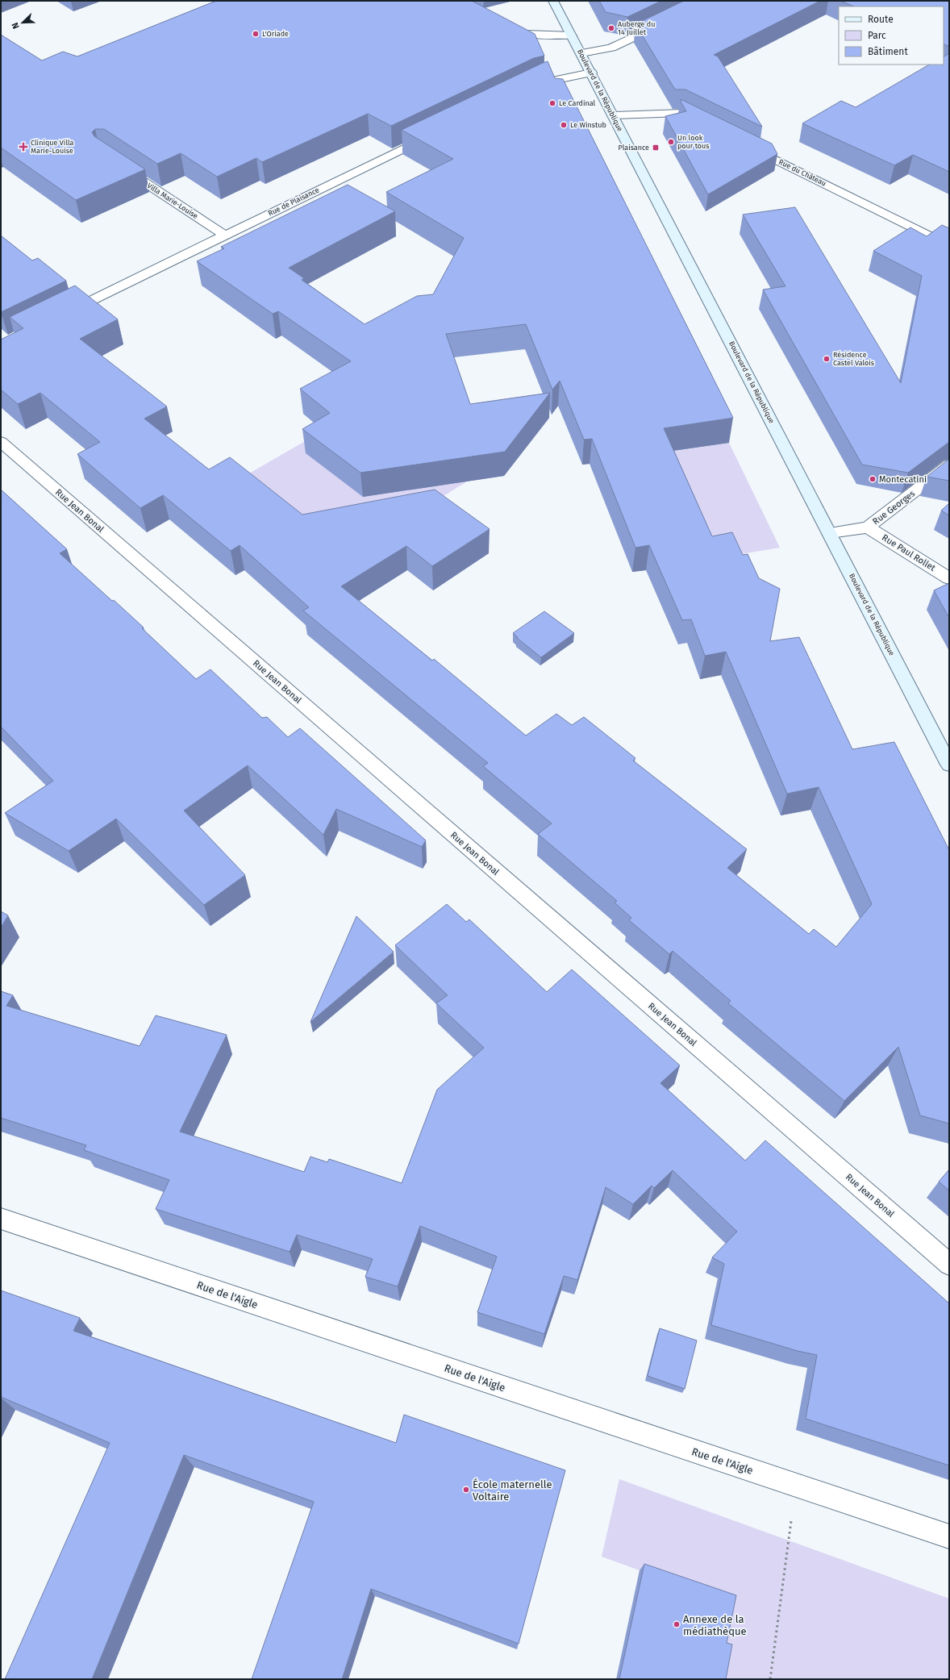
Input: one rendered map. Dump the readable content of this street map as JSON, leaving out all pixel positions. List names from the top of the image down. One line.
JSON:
{"streets":{"main road":["Boulevard de la République"],"street":["Rue du Château","Villa Marie-Louise","Rue de Plaisance","Rue Georges","Rue Jean Bonal","Rue Paul Rollet","Rue de l'Aigle"]},"crossings":[["Boulevard de la République","Rue Georges"],["Villa Marie-Louise","Rue de Plaisance"],["Rue Georges","Rue Paul Rollet"]],"places":{"other":["Auberge du 14 Juillet","L'Oriade","Le Cardinal","Le Winstub","Un look pour tous","Résidence Castel Valois","Montecatini","École maternelle Voltaire","Annexe de la médiathèque"],"health":["Clinique Villa Marie-Louise"],"transit":["Plaisance"]},"legend":["Route","Parc","Bâtiment"],"north":"bottom left"}
